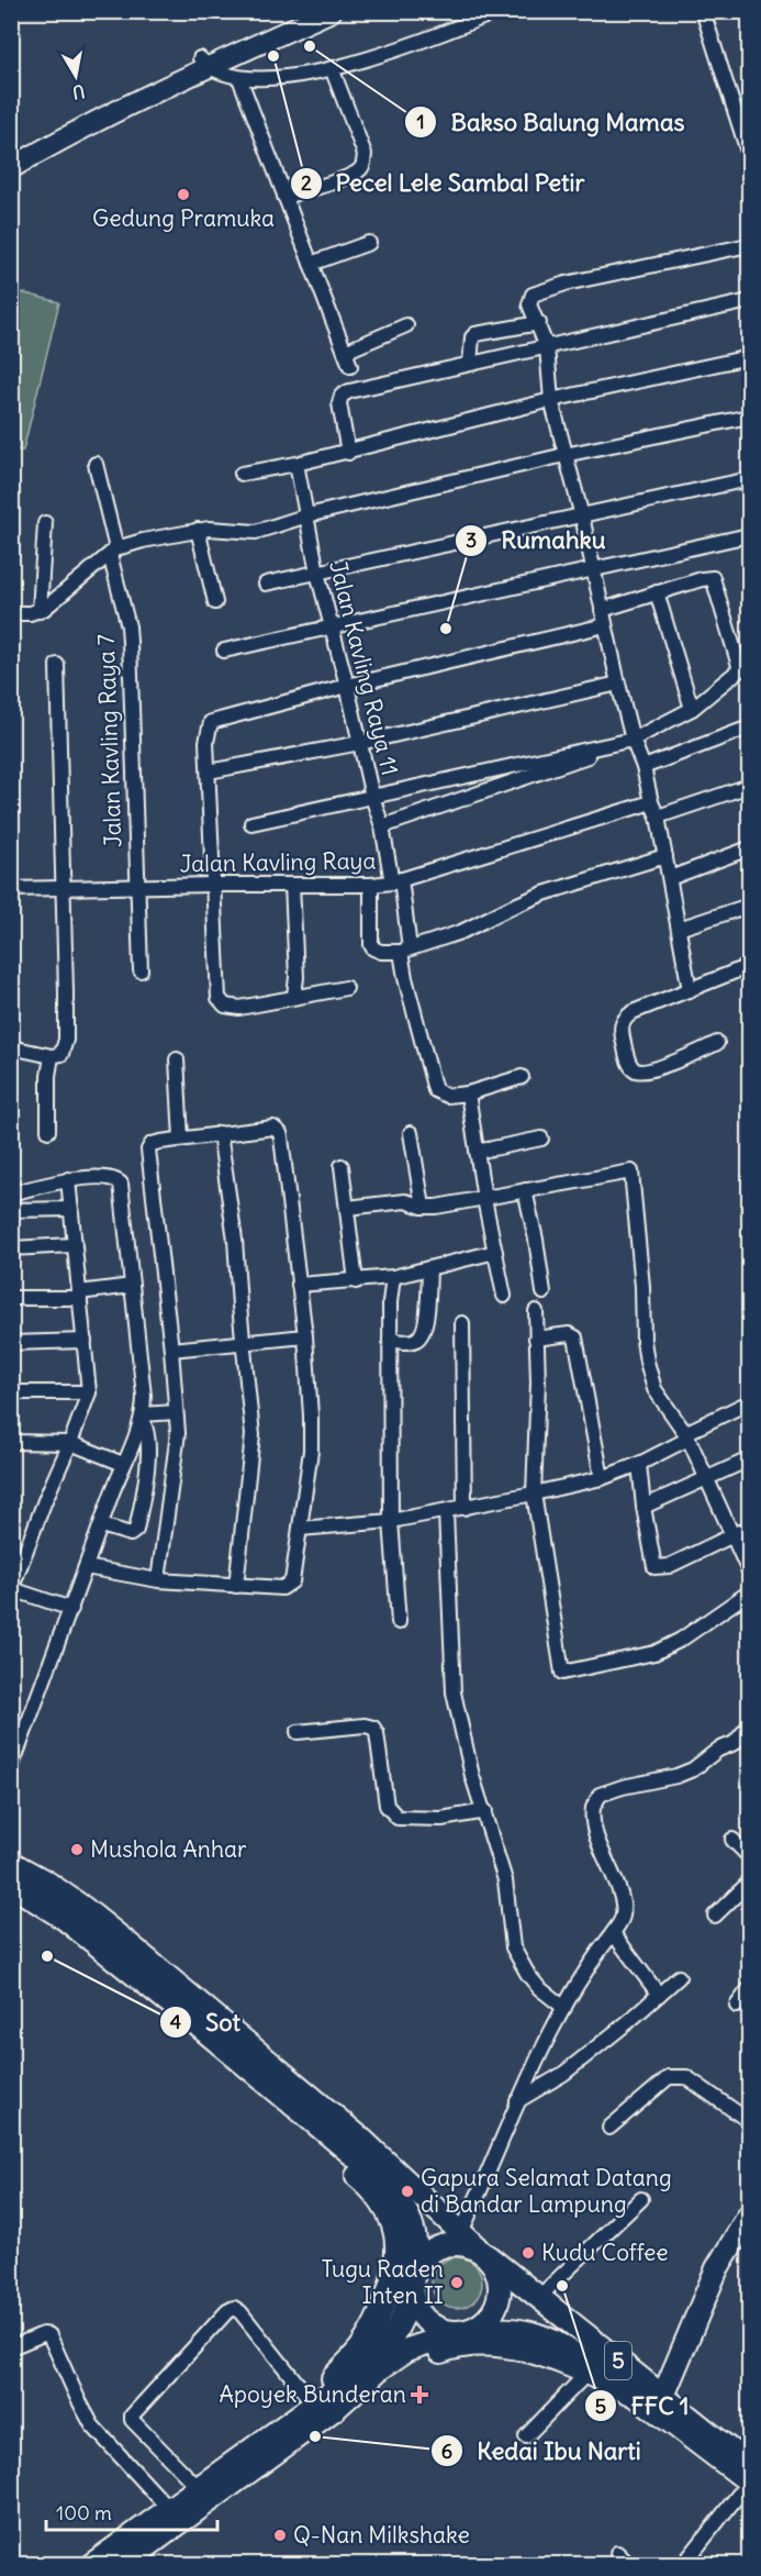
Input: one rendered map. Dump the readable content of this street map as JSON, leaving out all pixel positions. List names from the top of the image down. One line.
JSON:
{"streets":{"highway":["5"],"street":["Jalan Kavling Raya 11","Jalan Kavling Raya 7","Jalan Kavling Raya"]},"crossings":[["Jalan Kavling Raya 11","Jalan Kavling Raya"],["Jalan Kavling Raya 7","Jalan Kavling Raya"]],"places":{"other":["Bakso Balung Mamas","Pecel Lele Sambal Petir","Gedung Pramuka","Rumahku","Mushola Anhar","Sot","Gapura Selamat Datang di Bandar Lampung","Kudu Coffee","Tugu Raden Inten II","FFC 1","Kedai Ibu Narti","Q-Nan Milkshake"],"health":["Apoyek Bunderan"]},"scale_bar":"100 m","north":"bottom"}
